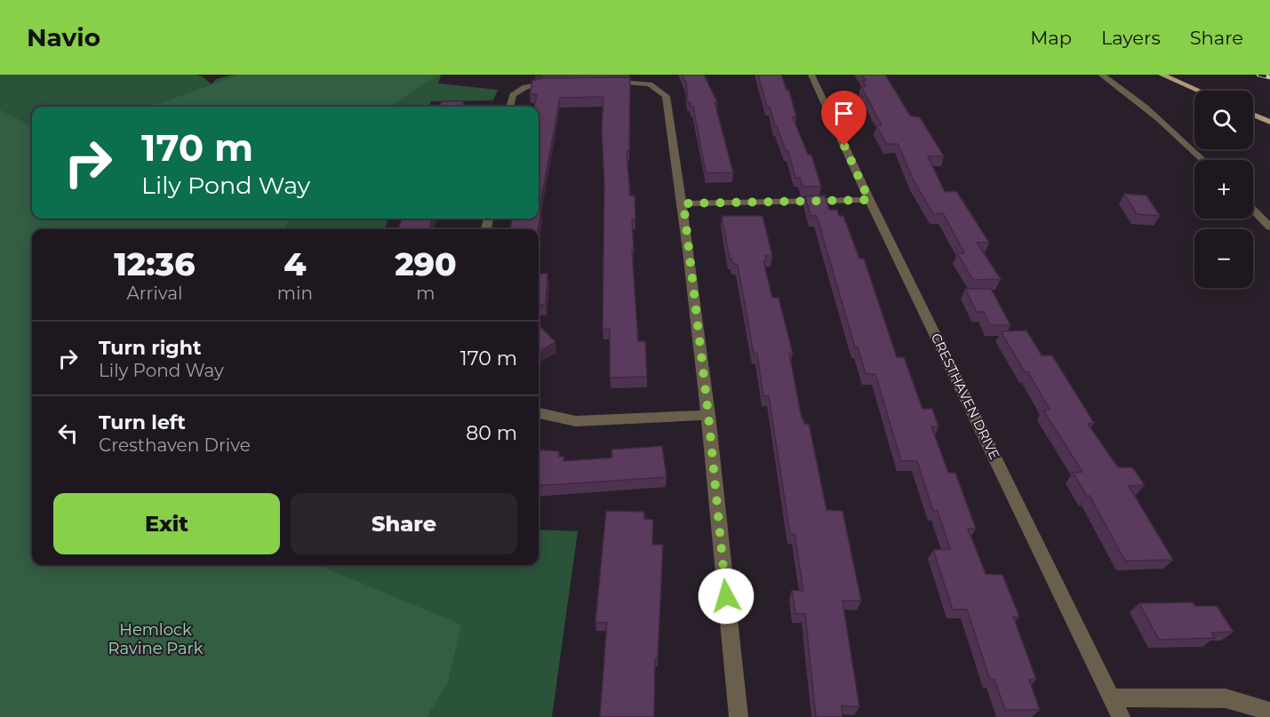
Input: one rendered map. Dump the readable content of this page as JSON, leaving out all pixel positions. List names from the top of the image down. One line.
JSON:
{"streets":{"street":["CRESTHAVEN DRIVE"]},"parks":["Hemlock Ravine Park"],"page":{"header":"Navio","nav":["Map","Layers","Share"],"map_buttons":["+","−"],"turn":["170 m","Lily Pond Way"],"eta":["12:36","Arrival","4","min","290","m"],"list":[{"name":"Turn right","note":"Lily Pond Way","value":"170 m"},{"name":"Turn left","note":"Cresthaven Drive","value":"80 m"}],"buttons":["Exit","Share"]}}
